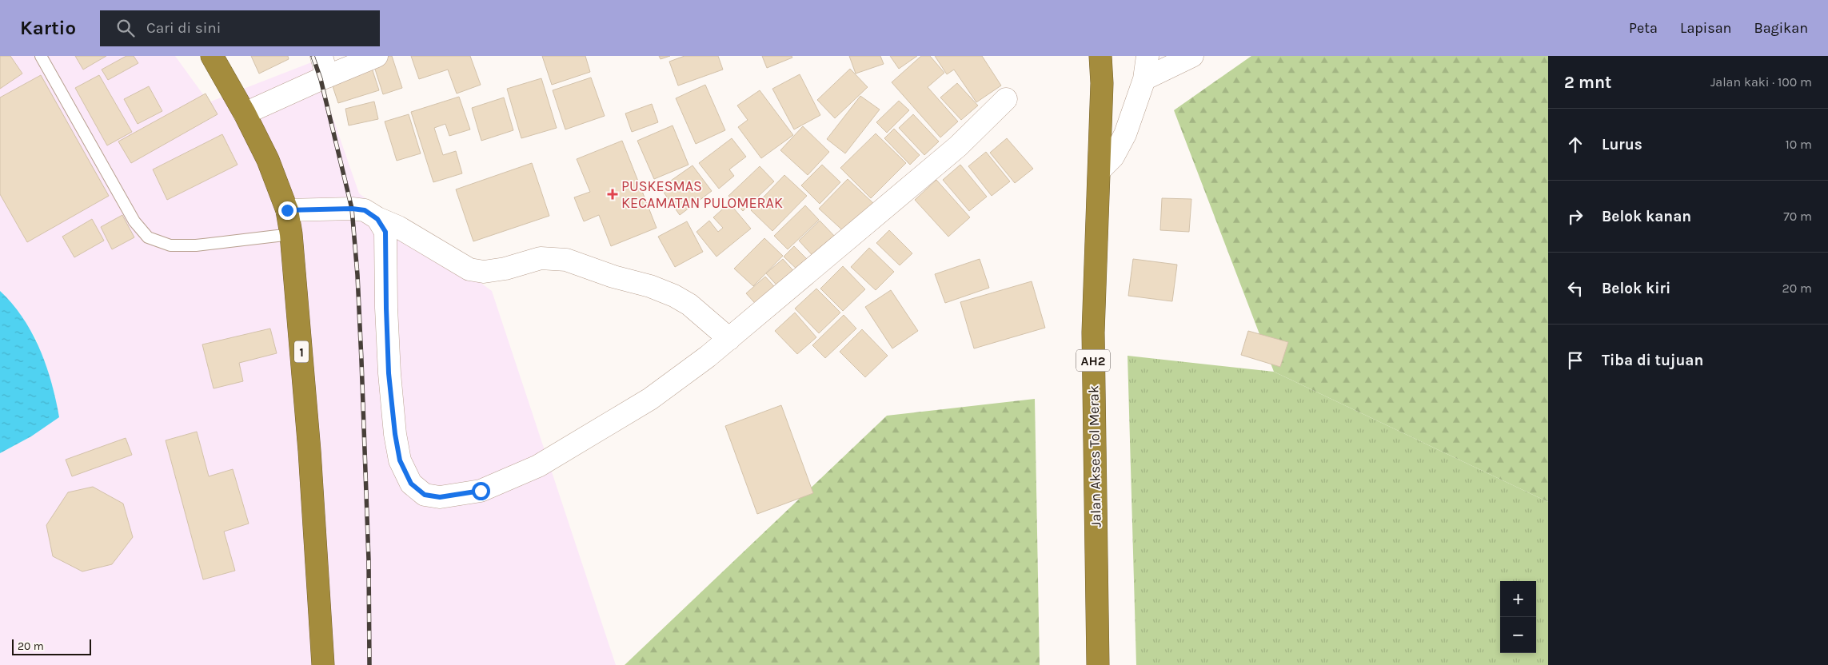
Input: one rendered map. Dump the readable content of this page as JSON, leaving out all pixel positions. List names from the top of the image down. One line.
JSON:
{"streets":{"highway":["1","AH2","Jalan Akses Tol Merak"]},"places":{"health":["PUSKESMAS KECAMATAN PULOMERAK"]},"scale_bar":"20 m","page":{"header":"Kartio","search":"Cari di sini","nav":["Peta","Lapisan","Bagikan"],"heading":["2 mnt","Jalan kaki · 100 m"],"list":[["Lurus","10 m"],["Belok kanan","70 m"],["Belok kiri","20 m"],"Tiba di tujuan"],"map_buttons":["+","−"],"scale":"20 m"}}
